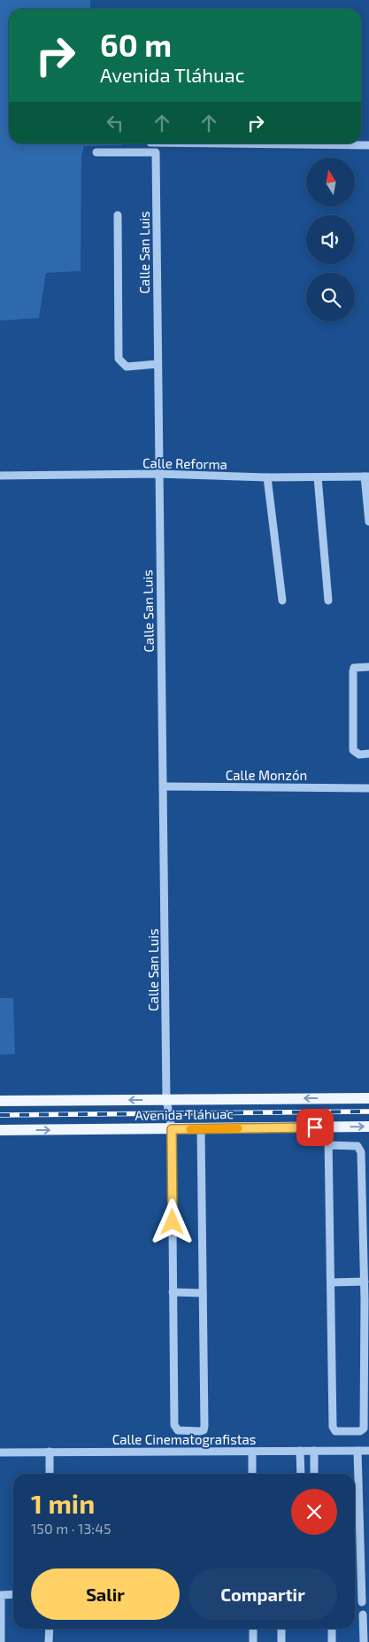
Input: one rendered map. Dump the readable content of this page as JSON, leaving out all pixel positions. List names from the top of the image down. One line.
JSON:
{"streets":{"main road":["Avenida Tláhuac"],"street":["Calle San Luis","Calle Reforma","Calle Monzón","Calle Cinematografistas"]},"crossings":[["Calle San Luis","Calle Reforma"],["Calle San Luis","Calle Monzón"],["Calle San Luis","Avenida Tláhuac"]],"north":"top","page":{"turn":["60 m","Avenida Tláhuac"],"heading":["1 min","150 m · 13:45"],"buttons":["Salir","Compartir"]}}
